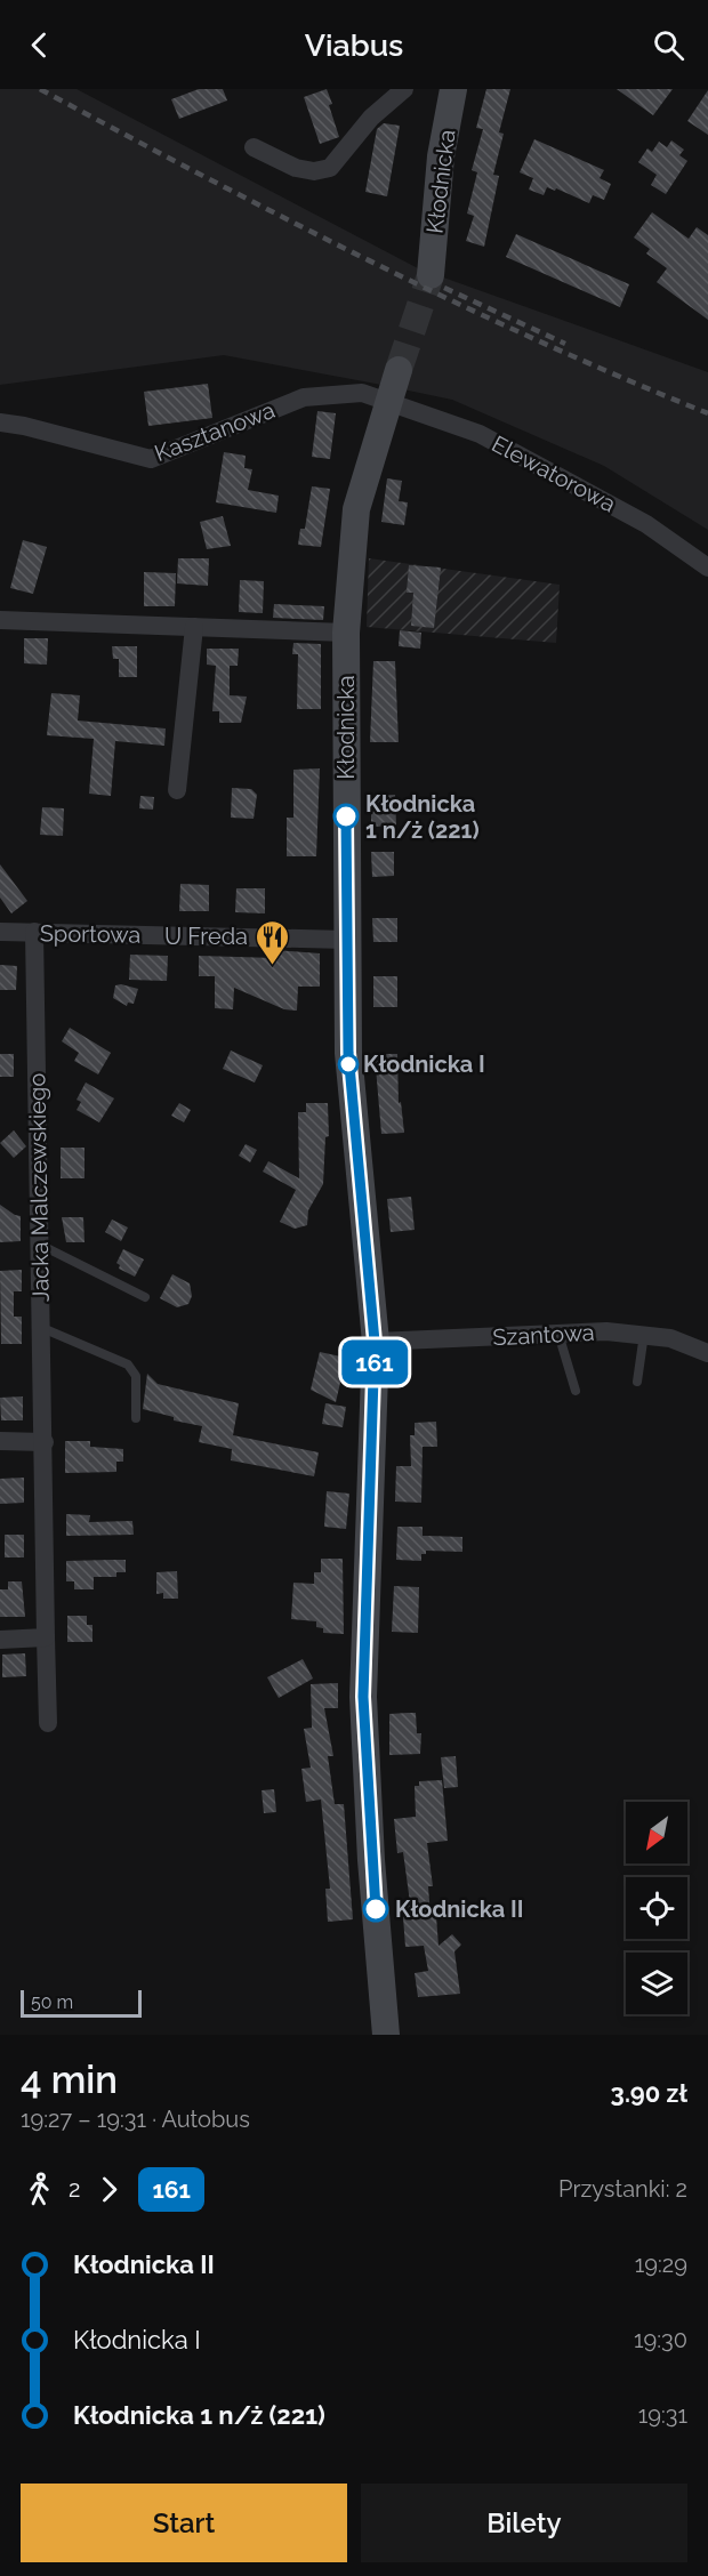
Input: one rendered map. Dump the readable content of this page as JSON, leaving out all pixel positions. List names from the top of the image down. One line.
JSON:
{"streets":{"main road":["Kłodnicka"],"street":["Kasztanowa","Elewatorowa","Sportowa","Jacka Malczewskiego","Szantowa"]},"crossings":[["Kłodnicka","Kasztanowa"],["Kłodnicka","Elewatorowa"],["Kłodnicka","Sportowa"],["Kłodnicka","Szantowa"],["Kasztanowa","Elewatorowa"],["Sportowa","Jacka Malczewskiego"]],"places":{"other":["Kłodnicka 1 n/ż (221)","Kłodnicka I","Kłodnicka II"],"restaurant":["U Freda"]},"lines":["bus line 161"],"scale_bar":"50 m","north":"bottom left","page":{"header":"Viabus","on_map":"161","scale":"50 m","heading":["4 min","19:27 – 19:31 · Autobus","3.90 zł"],"legs":["2","161","Przystanki: 2"],"list":[{"name":"Kłodnicka II","value":"19:29"},{"name":"Kłodnicka I","value":"19:30"},{"name":"Kłodnicka 1 n/ż (221)","value":"19:31"}],"buttons":["Start","Bilety"]}}
